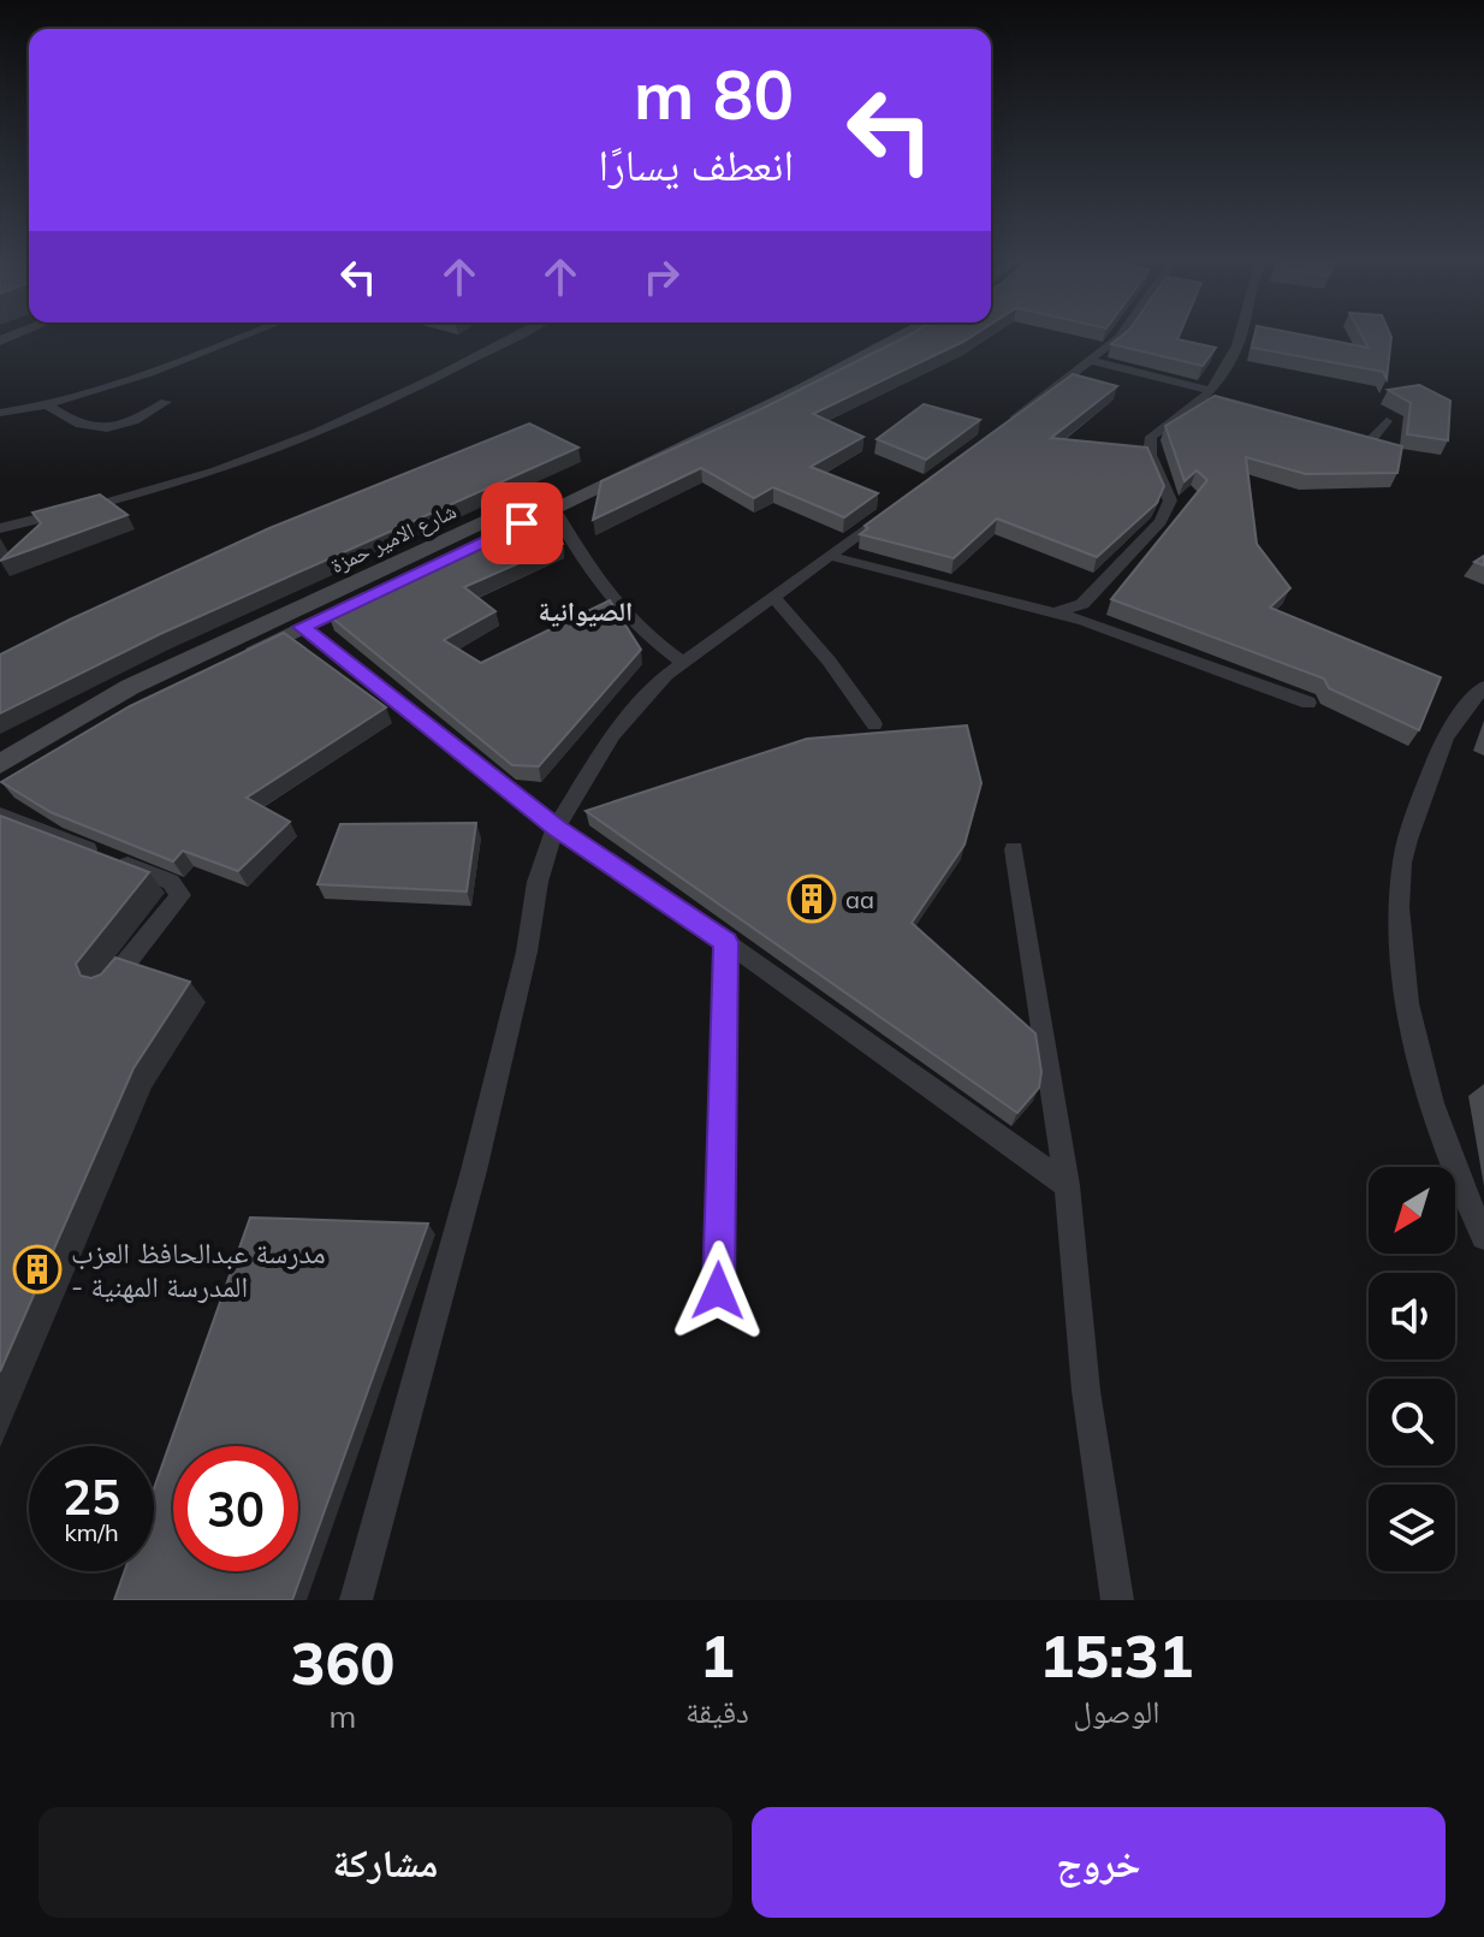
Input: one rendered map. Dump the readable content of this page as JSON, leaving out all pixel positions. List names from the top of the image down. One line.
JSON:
{"streets":{"main road":["شارع الامير حمزة"]},"districts":["الصيوانية"],"places":{"building":["aa","مدرسة عبدالحافظ العزب - المدرسة المهنية"]},"north":"bottom left","page":{"turn":["80 m","انعطف يسارًا"],"speed":"25 km/h","limit":"30","eta":["15:31","الوصول","1","دقيقة","360","m"],"buttons":["خروج","مشاركة"]}}
